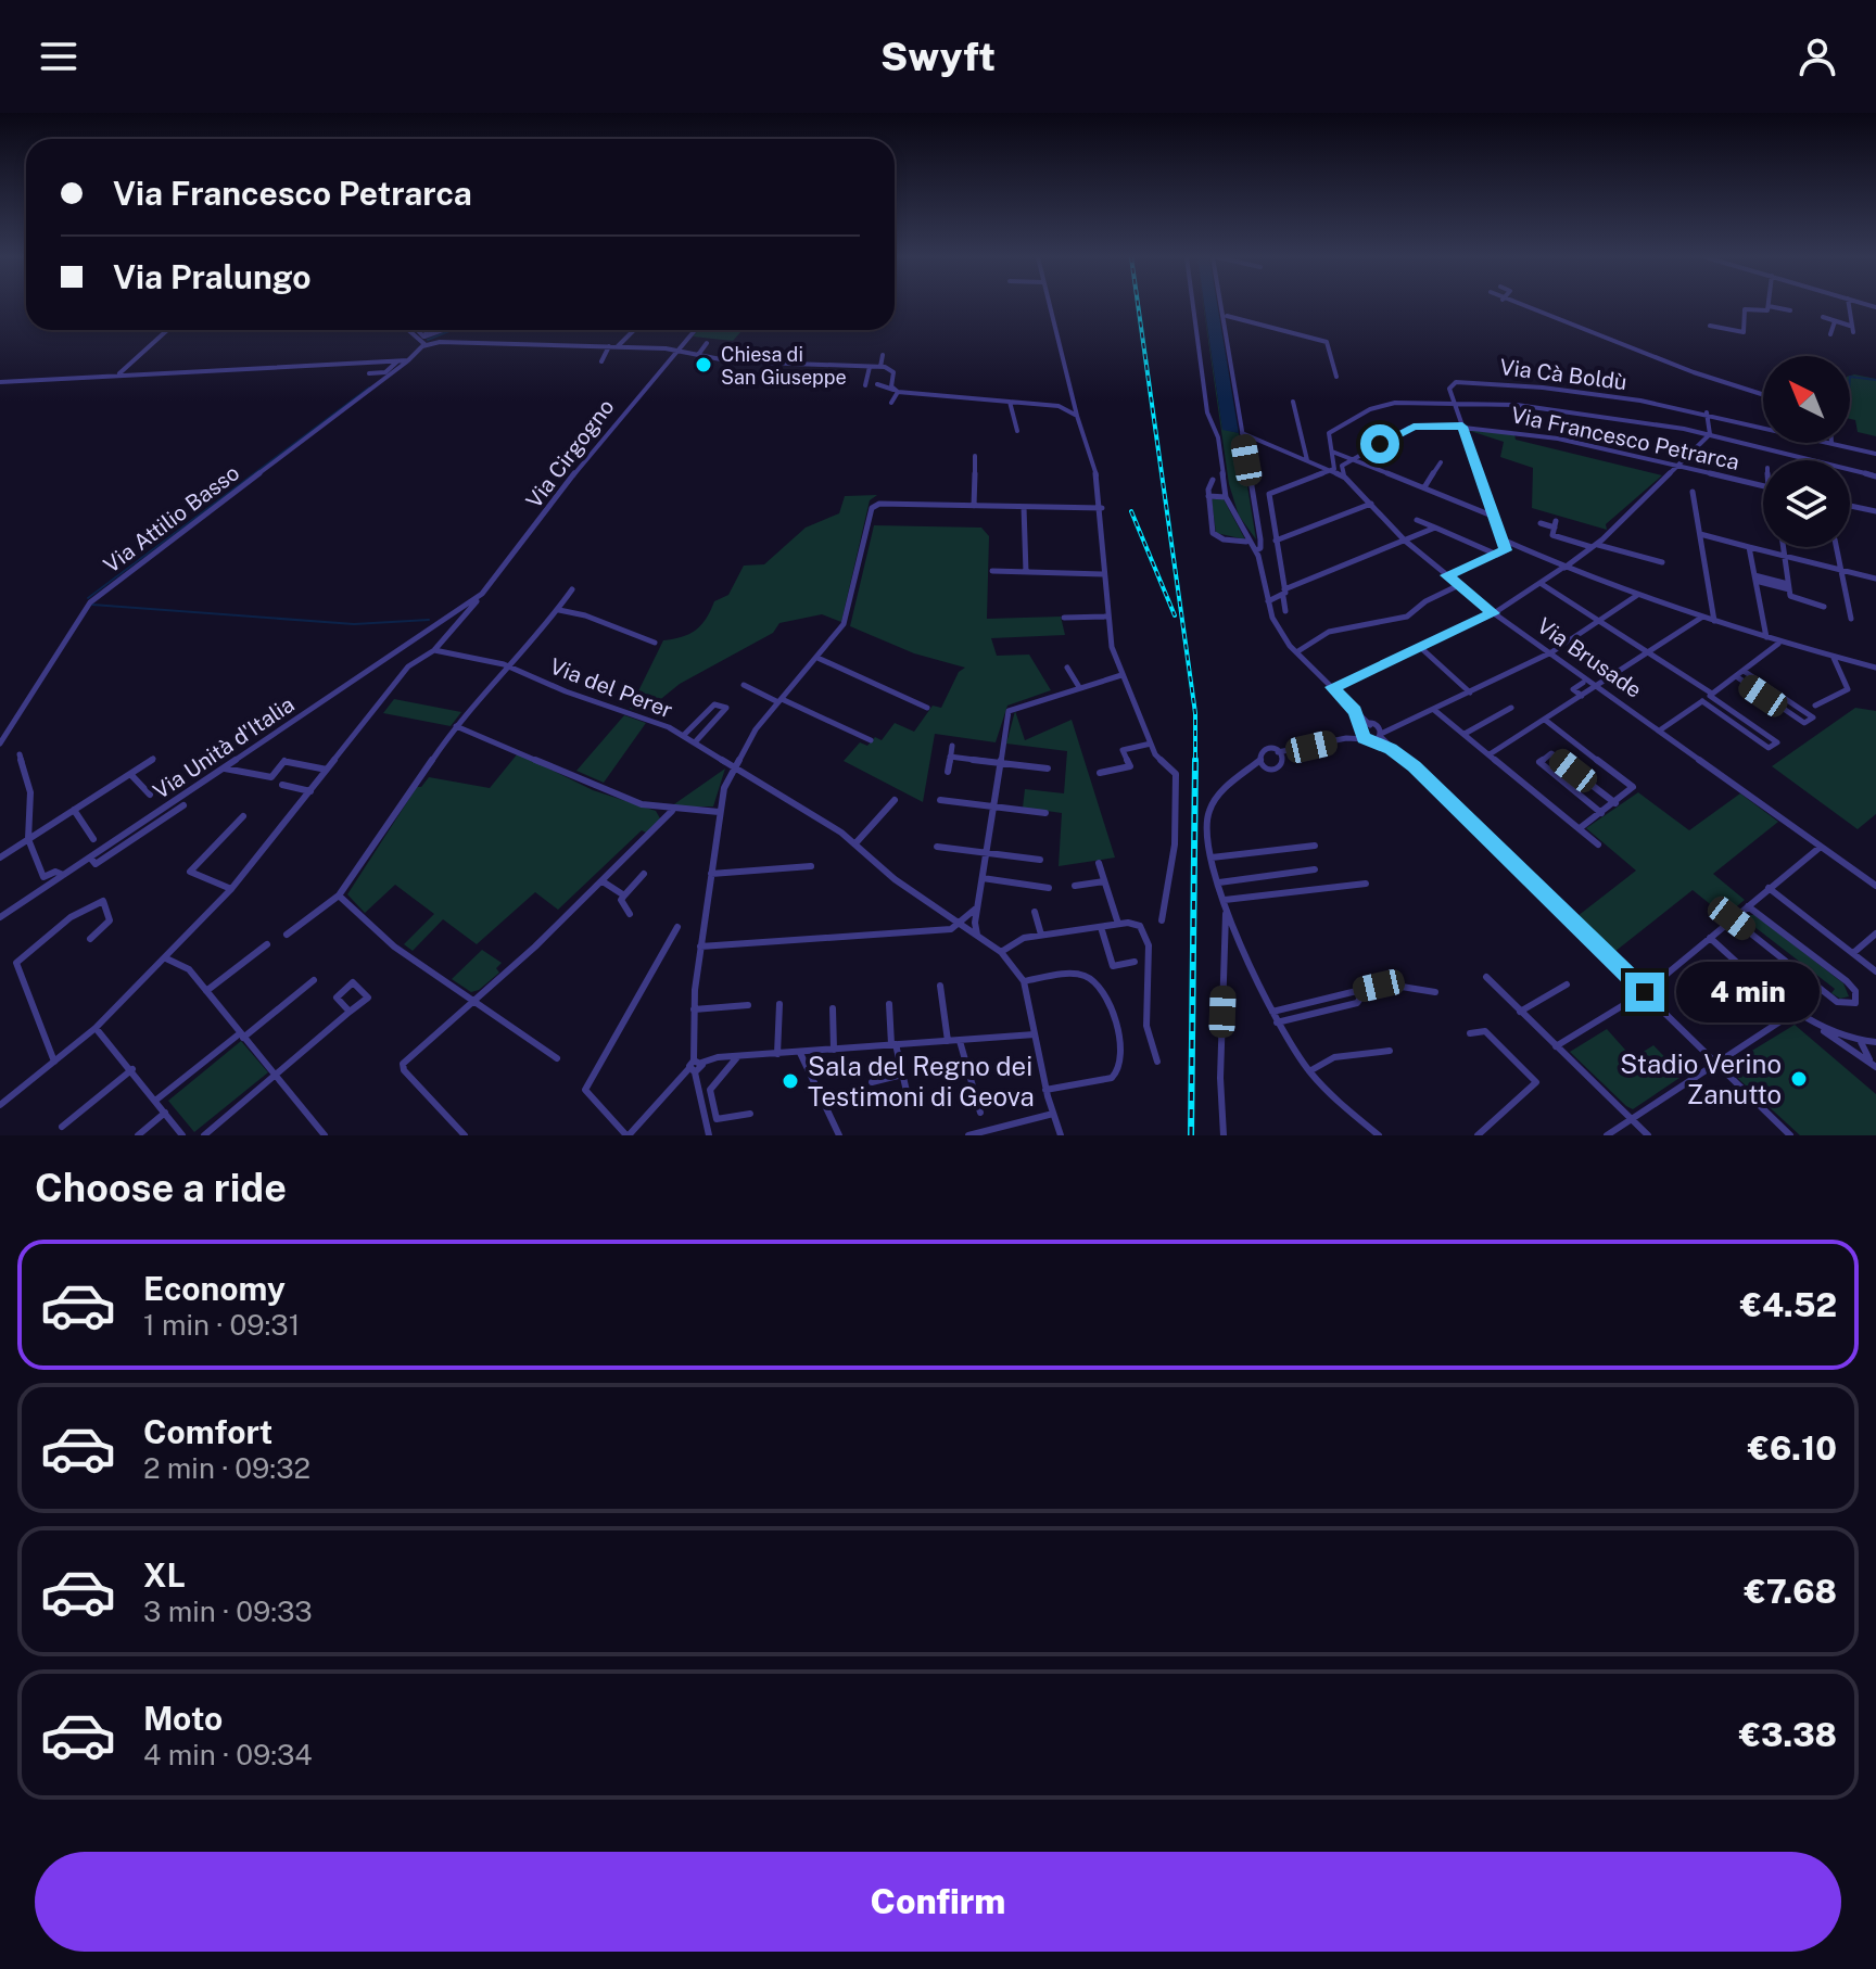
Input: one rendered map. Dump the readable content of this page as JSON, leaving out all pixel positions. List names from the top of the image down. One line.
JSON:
{"streets":{"street":["Via Cà Boldù","Via Francesco Petrarca","Via Cirgogno","Via Attilio Basso","Via Brusade","Via del Perer","Via Unità d'Italia"]},"crossings":[["Via Cirgogno","Via Unità d'Italia"],["Via del Perer","Via Unità d'Italia"]],"places":["Chiesa di San Giuseppe","Stadio Verino Zanutto","Sala del Regno dei Testimoni di Geova"],"north":"top left","page":{"header":"Swyft","banner":["Via Francesco Petrarca","Via Pralungo"],"bubble":"4 min","heading":"Choose a ride","list":[{"name":"Economy","note":"1 min · 09:31","value":"€4.52"},{"name":"Comfort","note":"2 min · 09:32","value":"€6.10"},{"name":"XL","note":"3 min · 09:33","value":"€7.68"},{"name":"Moto","note":"4 min · 09:34","value":"€3.38"}],"buttons":"Confirm"}}
